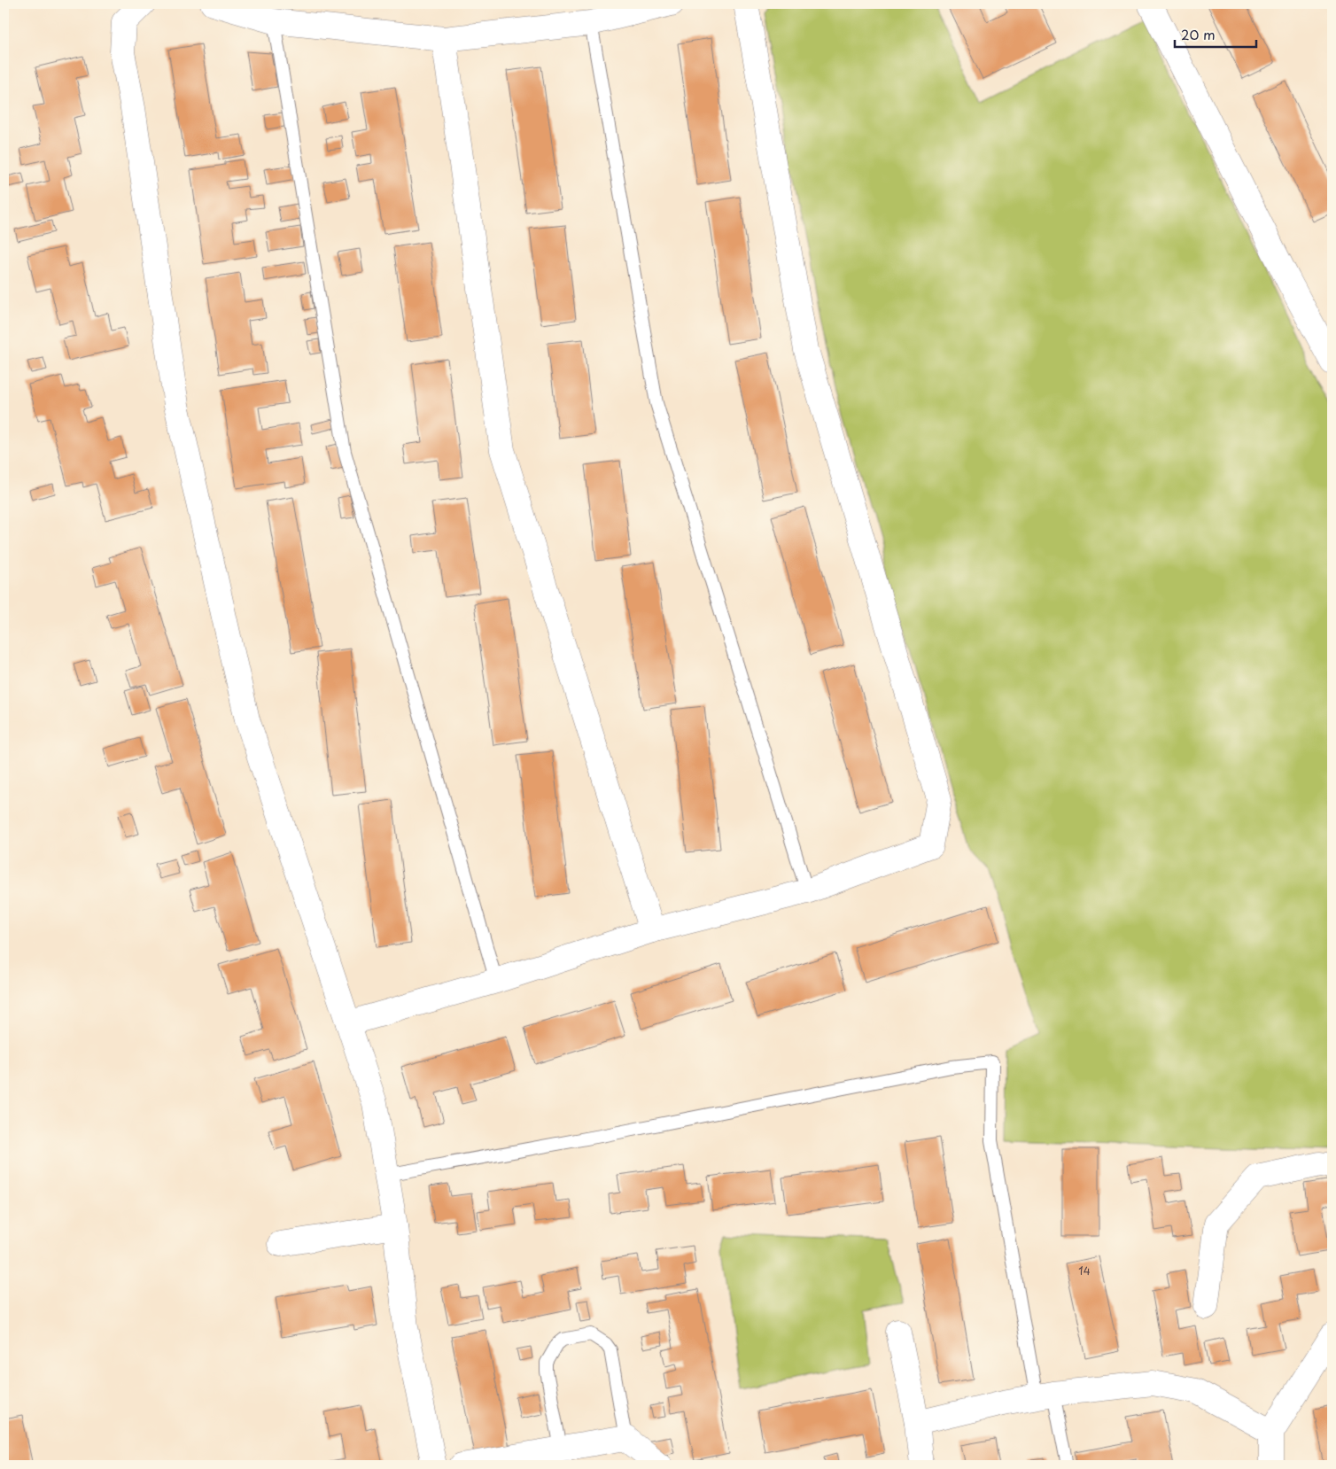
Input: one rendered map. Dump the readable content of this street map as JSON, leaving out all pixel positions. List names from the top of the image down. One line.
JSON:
{"house_numbers":["14"],"scale_bar":"20 m"}
